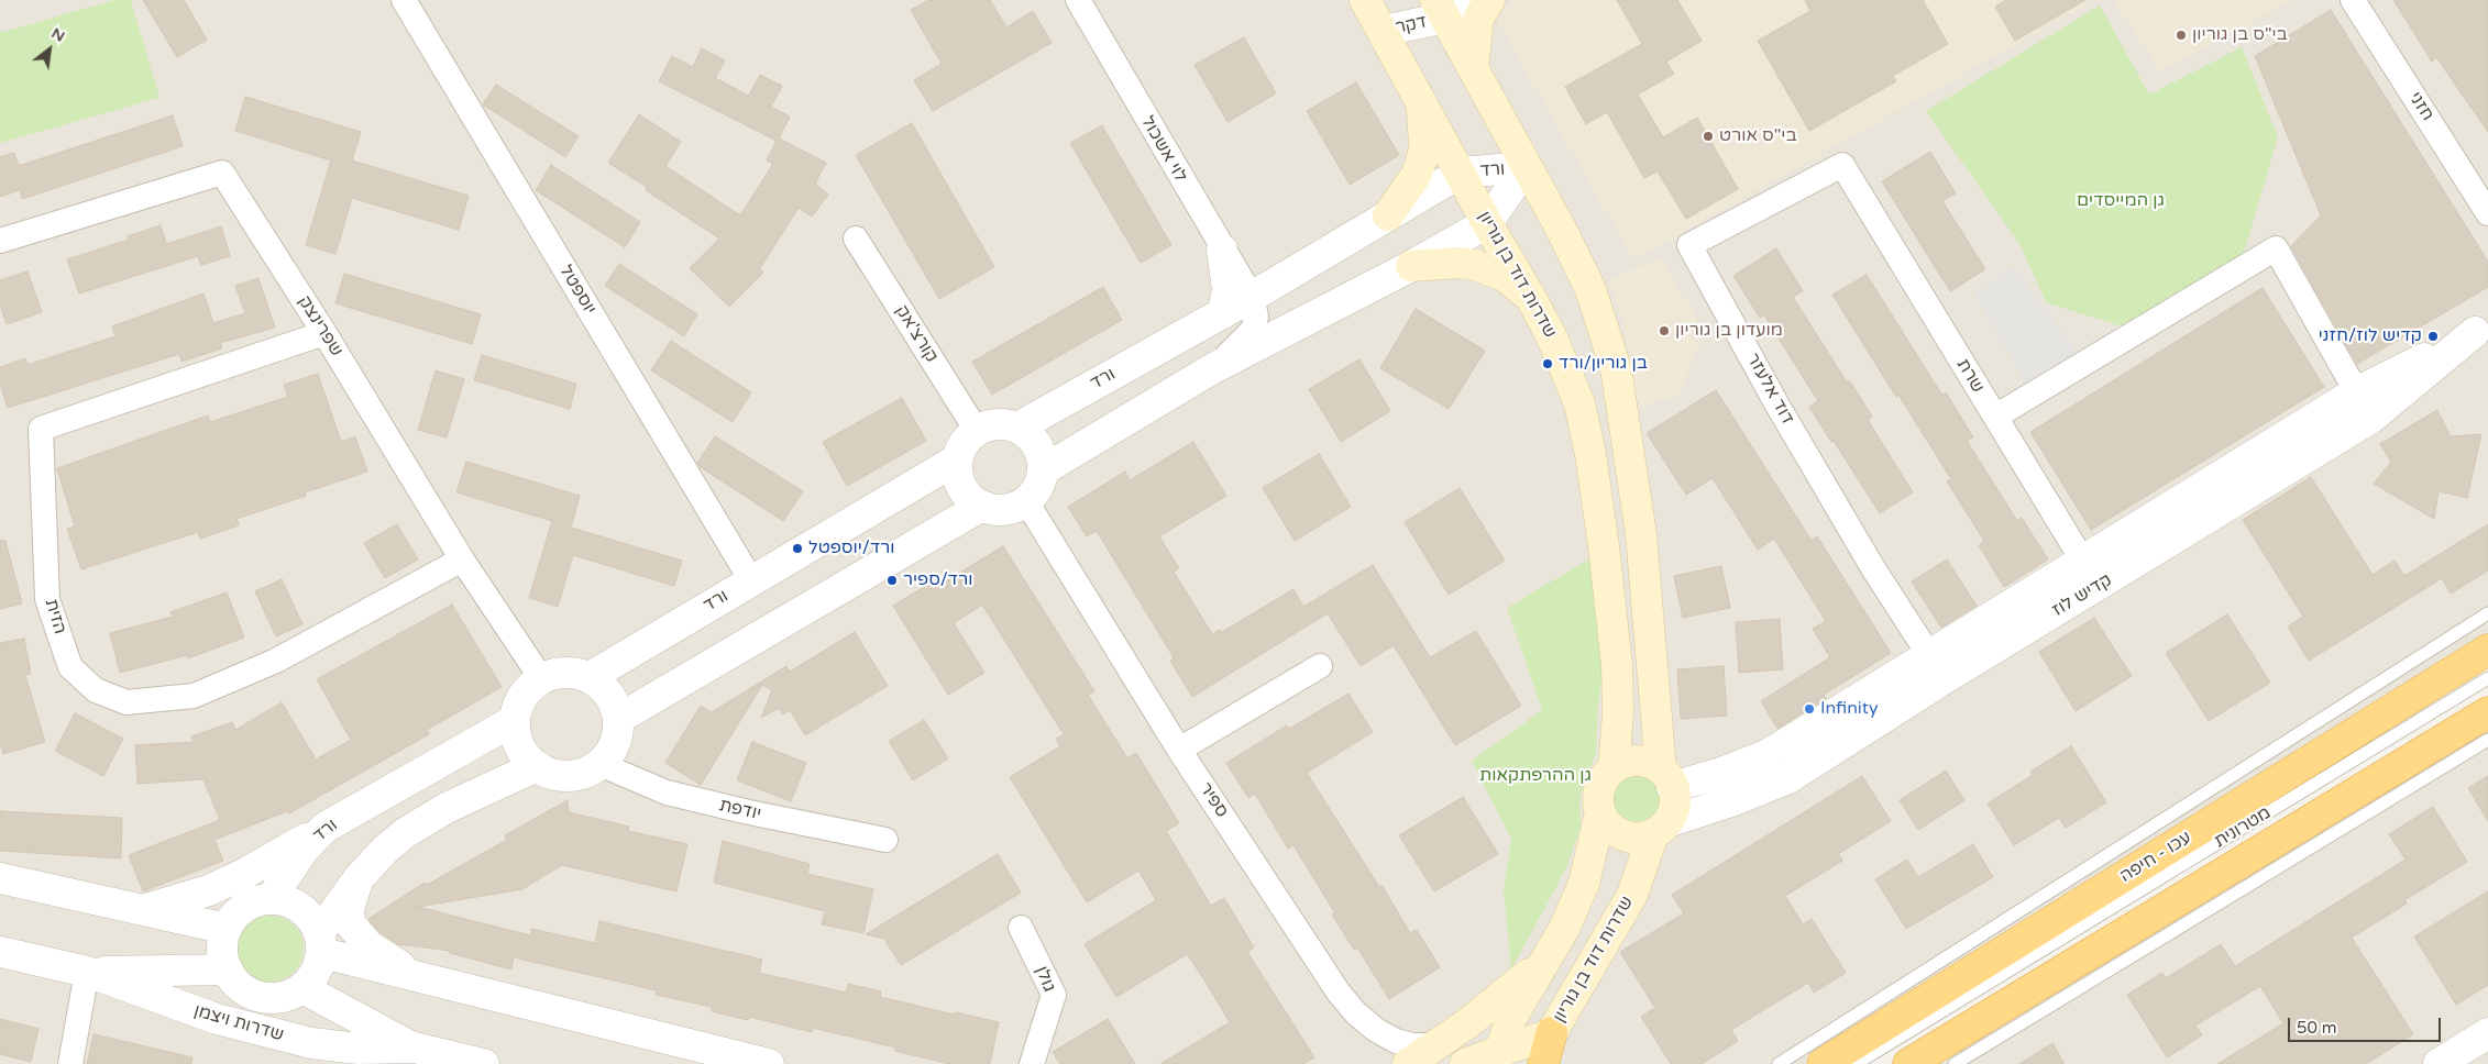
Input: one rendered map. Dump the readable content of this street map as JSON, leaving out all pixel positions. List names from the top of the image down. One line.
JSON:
{"streets":{"highway":["עכו - חיפה"],"main road":["שדרות דוד בן גוריון"],"street":["דקר","חזני","לוי אשכול","ורד","יוספטל","שפרינצק","קורצ'אק","שרת","דוד אלעזר","קדיש לוז","הזית","ספיר","יודפת","גולן","שדרות ויצמן"],"lane":["מטרונית"]},"crossings":[["דקר","שדרות דוד בן גוריון"],["לוי אשכול","ורד"],["ורד","שדרות דוד בן גוריון"],["ורד","יוספטל"],["ורד","שפרינצק"],["ורד","קורצ'אק"],["ורד","ספיר"],["ורד","יודפת"],["שדרות דוד בן גוריון","קדיש לוז"],["שפרינצק","הזית"],["שפרינצק","יודפת"],["קורצ'אק","ספיר"],["שרת","דוד אלעזר"],["שרת","קדיש לוז"],["דוד אלעזר","קדיש לוז"],["מטרונית","עכו - חיפה"]],"parks":["גן המייסדים","גן ההרפתקאות"],"places":["בי\"ס בן גוריון","בי\"ס אורט","מועדון בן גוריון","קדיש לוז/חזני","בן גוריון/ורד","ורד/יוספטל","ורד/ספיר","Infinity"],"scale_bar":"50 m","north":"top right"}
